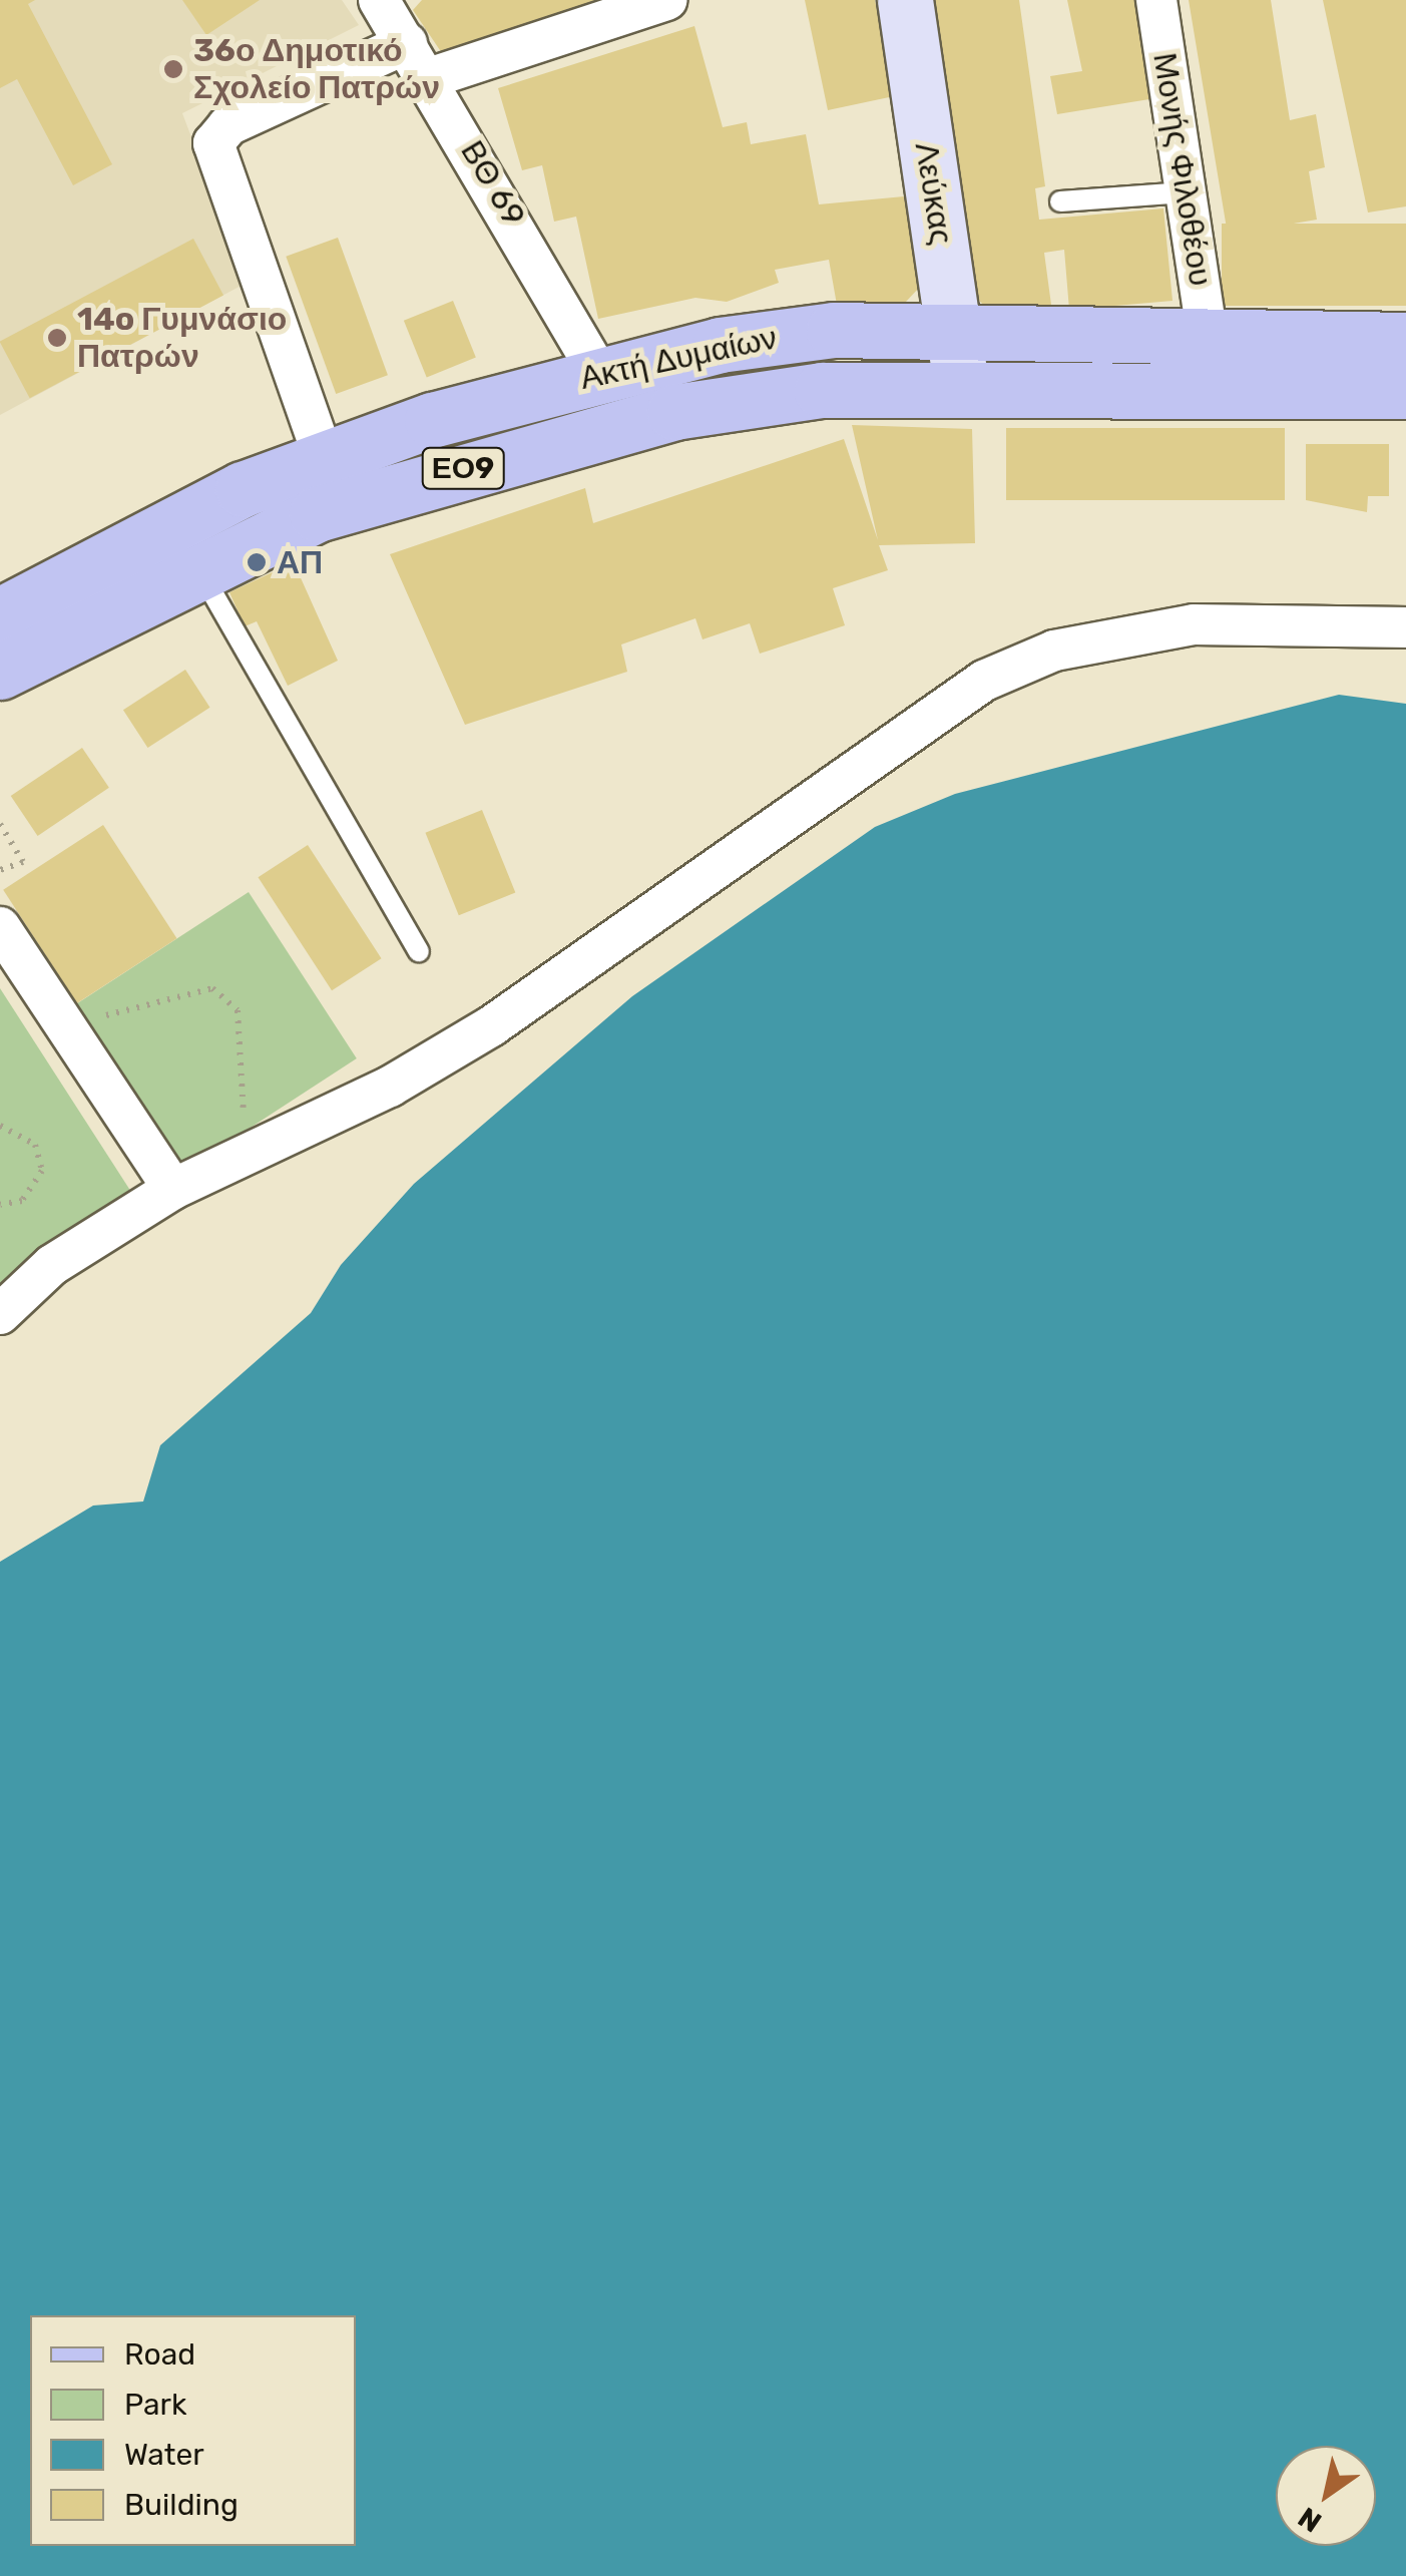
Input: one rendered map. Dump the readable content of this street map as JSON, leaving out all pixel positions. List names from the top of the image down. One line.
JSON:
{"streets":{"main road":["Ακτή Δυμαίων","ΕΟ9"],"street":["Μονής Φιλοθέου","ΒΘ 69","Λεύκας"]},"crossings":[["Μονής Φιλοθέου","Ακτή Δυμαίων"],["ΒΘ 69","Ακτή Δυμαίων"],["Λεύκας","Ακτή Δυμαίων"]],"places":["36ο Δημοτικό Σχολείο Πατρών","14o Γυμνάσιο Πατρών","ΑΠ"],"legend":["Road","Park","Water","Building"],"north":"bottom left"}
